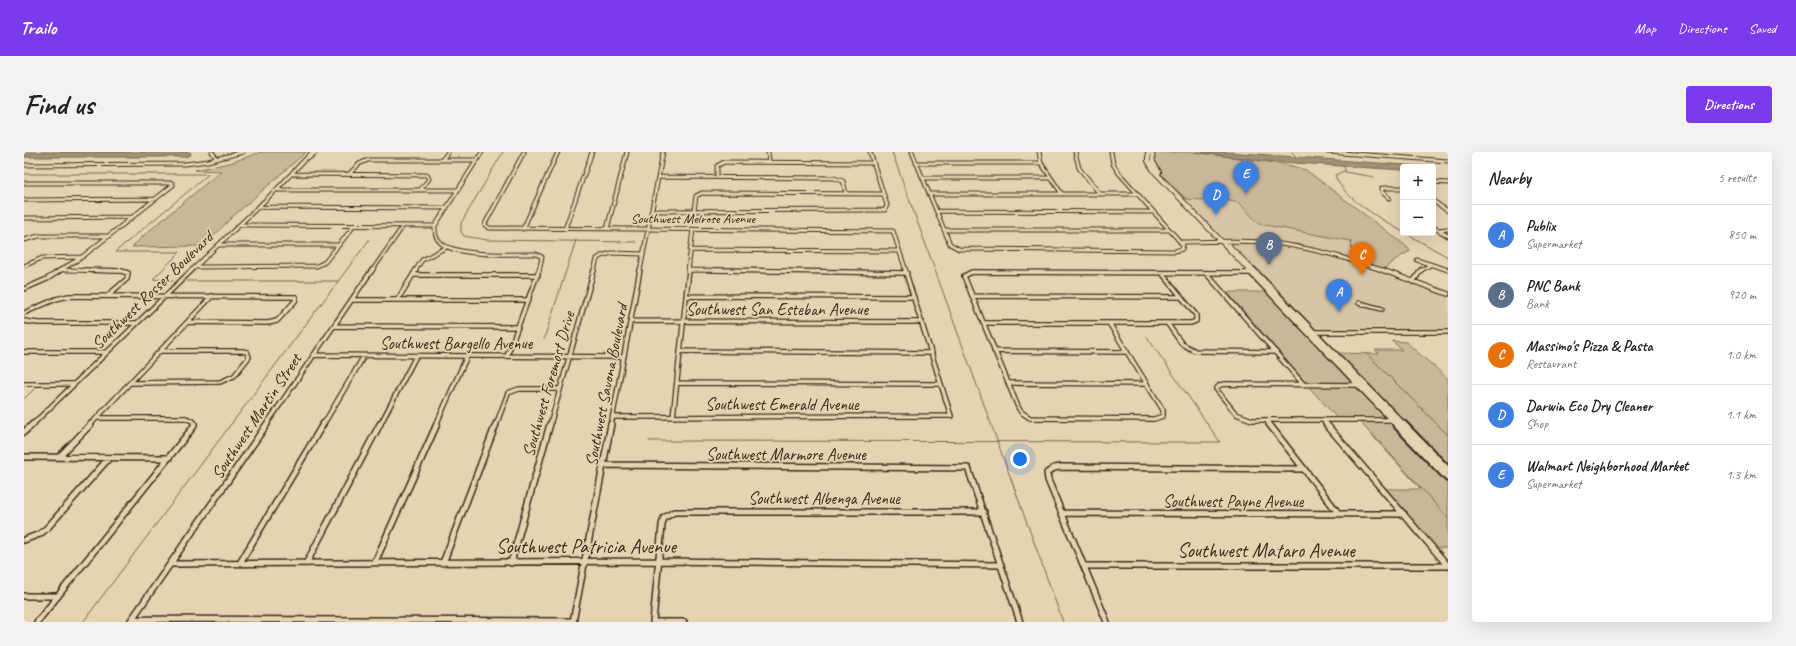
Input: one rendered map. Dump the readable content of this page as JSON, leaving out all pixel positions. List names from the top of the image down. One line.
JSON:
{"streets":{"street":["Southwest Melrose Avenue","Southwest Rosser Boulevard","Southwest San Esteban Avenue","Southwest Bargello Avenue","Southwest Foremost Drive","Southwest Savona Boulevard","Southwest Emerald Avenue","Southwest Martin Street","Southwest Marmore Avenue","Southwest Albenga Avenue","Southwest Payne Avenue","Southwest Patricia Avenue","Southwest Mataro Avenue"]},"crossings":[["Southwest Melrose Avenue","Southwest Savona Boulevard"],["Southwest San Esteban Avenue","Southwest Savona Boulevard"],["Southwest Bargello Avenue","Southwest Foremost Drive"],["Southwest Bargello Avenue","Southwest Savona Boulevard"],["Southwest Bargello Avenue","Southwest Martin Street"],["Southwest Foremost Drive","Southwest Savona Boulevard"],["Southwest Foremost Drive","Southwest Patricia Avenue"],["Southwest Savona Boulevard","Southwest Emerald Avenue"],["Southwest Savona Boulevard","Southwest Marmore Avenue"],["Southwest Savona Boulevard","Southwest Patricia Avenue"],["Southwest Martin Street","Southwest Patricia Avenue"],["Southwest Marmore Avenue","Southwest Albenga Avenue"],["Southwest Albenga Avenue","Southwest Patricia Avenue"]],"page":{"header":"Trailo","nav":["Map","Directions","Saved"],"buttons":"Directions","title":"Find us","heading":["Nearby","5 results"],"pins":["E","D","B","C","A"],"map_buttons":["+","−"],"list":[{"mark":"A","name":"Publix","note":"Supermarket","value":"850 m"},{"mark":"B","name":"PNC Bank","note":"Bank","value":"920 m"},{"mark":"C","name":"Massimo's Pizza & Pasta","note":"Restaurant","value":"1.0 km"},{"mark":"D","name":"Darwin Eco Dry Cleaner","note":"Shop","value":"1.1 km"},{"mark":"E","name":"Walmart Neighborhood Market","note":"Supermarket","value":"1.3 km"}]}}
